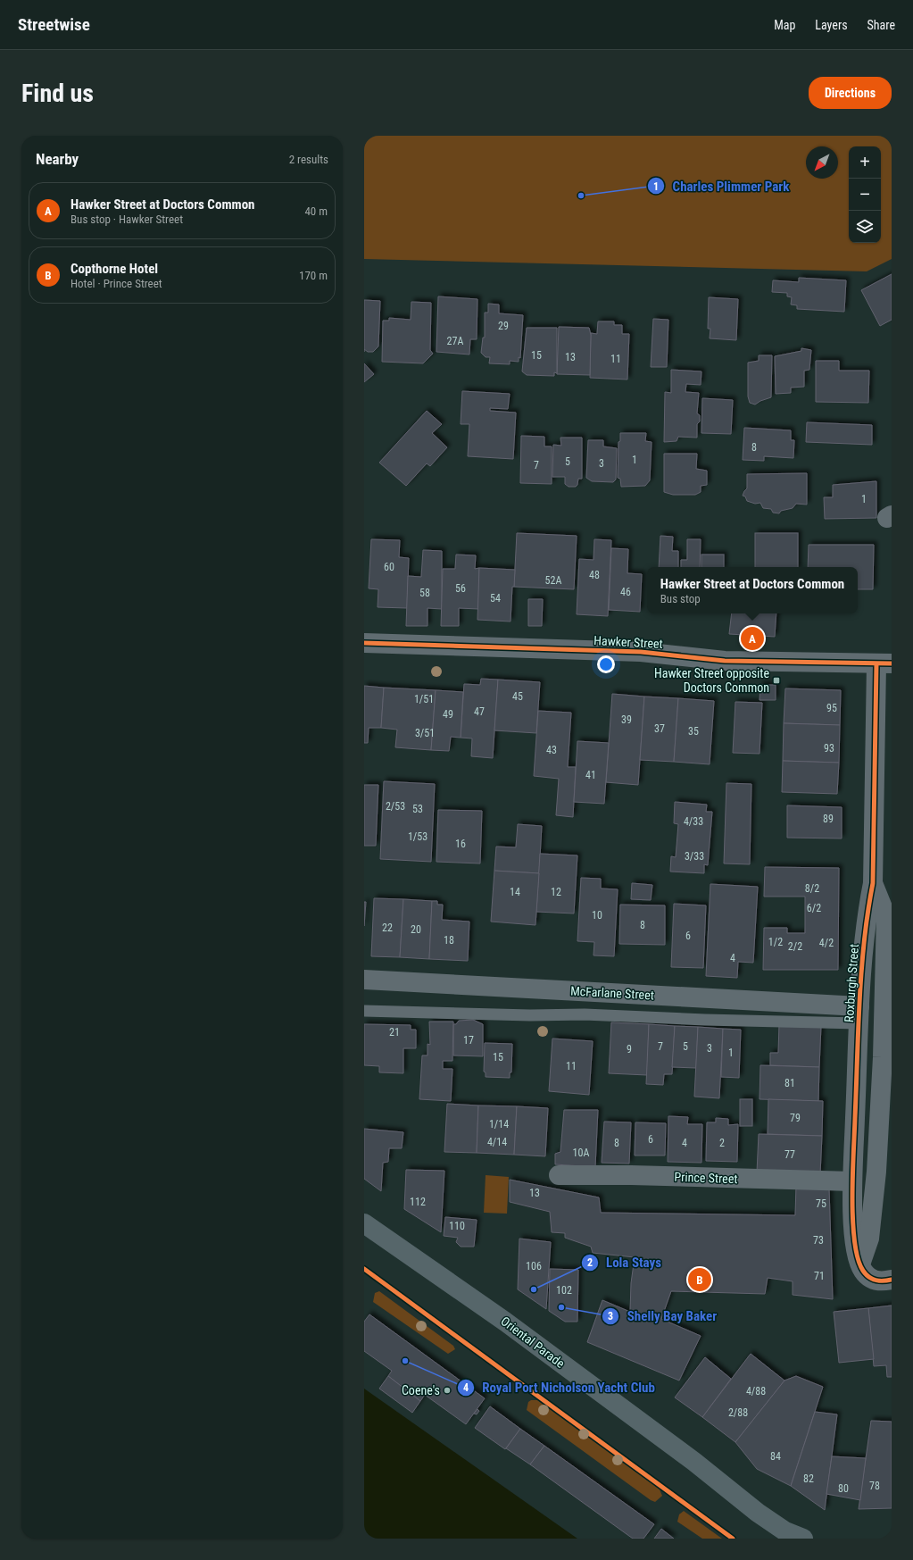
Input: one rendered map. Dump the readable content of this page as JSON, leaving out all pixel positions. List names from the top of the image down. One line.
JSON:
{"streets":{"main road":["Oriental Parade"],"street":["Hawker Street","Roxburgh Street","McFarlane Street","Prince Street"]},"crossings":[["Hawker Street","Roxburgh Street"],["Roxburgh Street","McFarlane Street"],["Roxburgh Street","Prince Street"]],"places":{"other":["Charles Plimmer Park","Lola Stays","Shelly Bay Baker","Royal Port Nicholson Yacht Club","Coene's"],"transit":["Hawker Street opposite Doctors Common"]},"house_numbers":["29","27A","15","13","11","8","1","5","3","7","1","60","48","52A","56","46","58","54","45","1/51","95","47","49","39","37","35","3/51","93","43","41","2/53","53","89","4/33","1/53","16","3/33","8/2","14","12","6/2","10","8","22","20","6","18","1/2","4/2","2/2","4","21","17","7","5","3","9","1","15","11","81","79","1/14","6","4/14","8","4","2","10A","77","13","112","75","110","73","106","71","102","4/88","2/88","84","82","78","80"],"north":"bottom left","page":{"header":"Streetwise","nav":["Map","Layers","Share"],"buttons":"Directions","title":"Find us","heading":["Nearby","2 results"],"map_buttons":["+","−"],"list":[{"mark":"A","name":"Hawker Street at Doctors Common","note":"Bus stop · Hawker Street","value":"40 m"},{"mark":"B","name":"Copthorne Hotel","note":"Hotel · Prince Street","value":"170 m"}],"popup":["Hawker Street at Doctors Common","Bus stop"],"pins":["A","B"]}}
